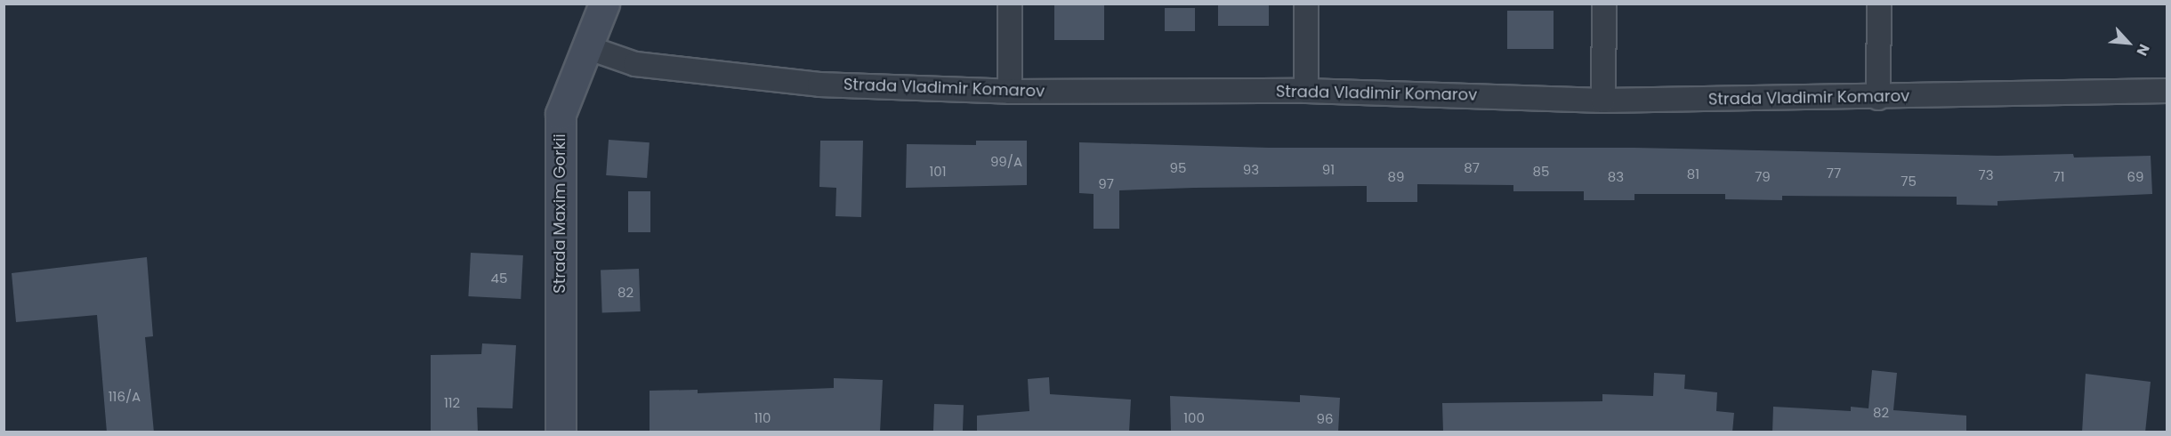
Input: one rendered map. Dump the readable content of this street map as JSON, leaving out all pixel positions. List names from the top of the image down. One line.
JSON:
{"streets":{"street":["Strada Vladimir Komarov","Strada Maxim Gorkii"]},"crossings":[["Strada Vladimir Komarov","Strada Maxim Gorkii"]],"house_numbers":["99/A","95","87","93","91","101","85","77","81","73","89","83","79","71","69","75","97","45","82","116/A","112","82","110","100","96"],"north":"bottom right"}
